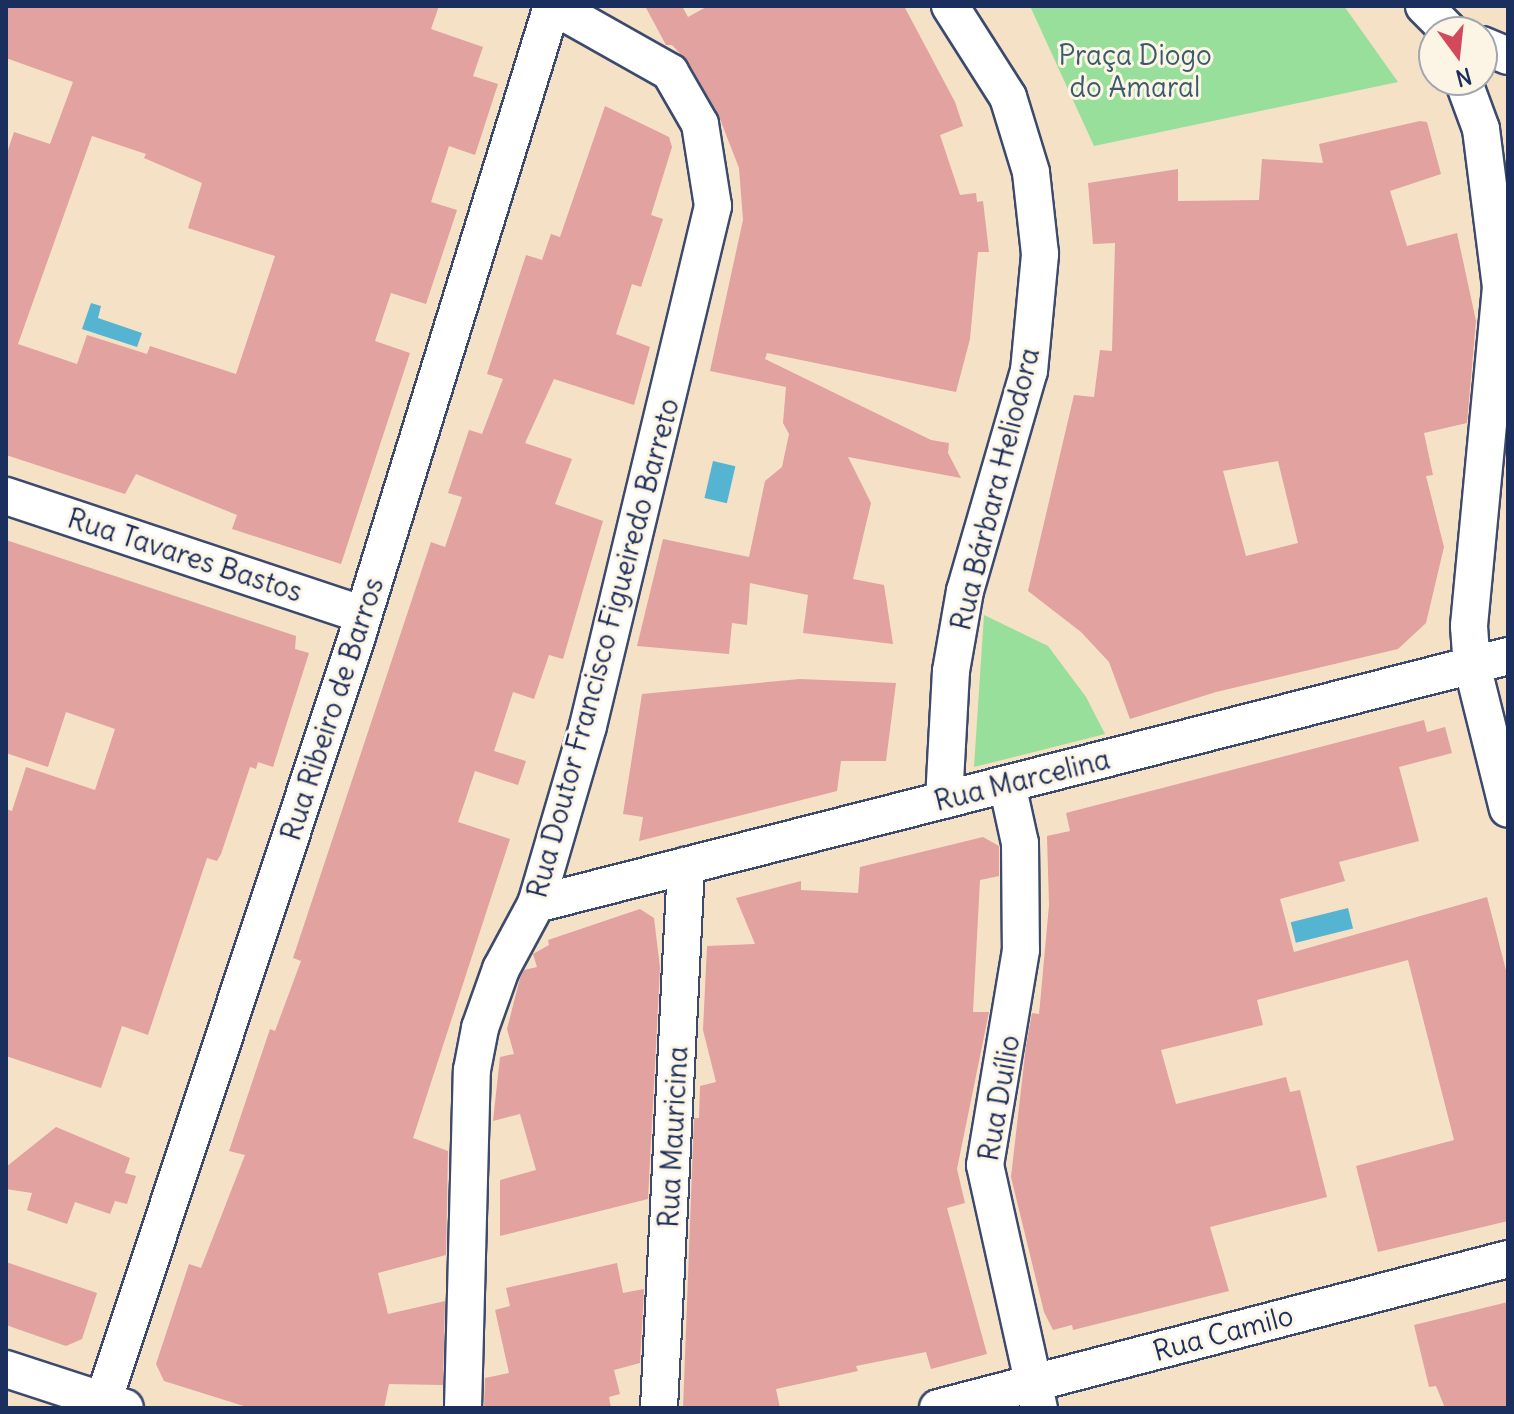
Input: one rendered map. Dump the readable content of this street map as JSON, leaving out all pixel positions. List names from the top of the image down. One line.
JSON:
{"streets":{"street":["Rua Bárbara Heliodora","Rua Tavares Bastos","Rua Doutor Francisco Figueiredo Barreto","Rua Ribeiro de Barros","Rua Marcelina","Rua Duílio","Rua Mauricina","Rua Camilo"]},"crossings":[["Rua Bárbara Heliodora","Rua Marcelina"],["Rua Tavares Bastos","Rua Ribeiro de Barros"],["Rua Doutor Francisco Figueiredo Barreto","Rua Ribeiro de Barros"],["Rua Doutor Francisco Figueiredo Barreto","Rua Marcelina"],["Rua Marcelina","Rua Duílio"],["Rua Marcelina","Rua Mauricina"],["Rua Duílio","Rua Camilo"]],"parks":["Praça Diogo do Amaral"],"north":"bottom"}
